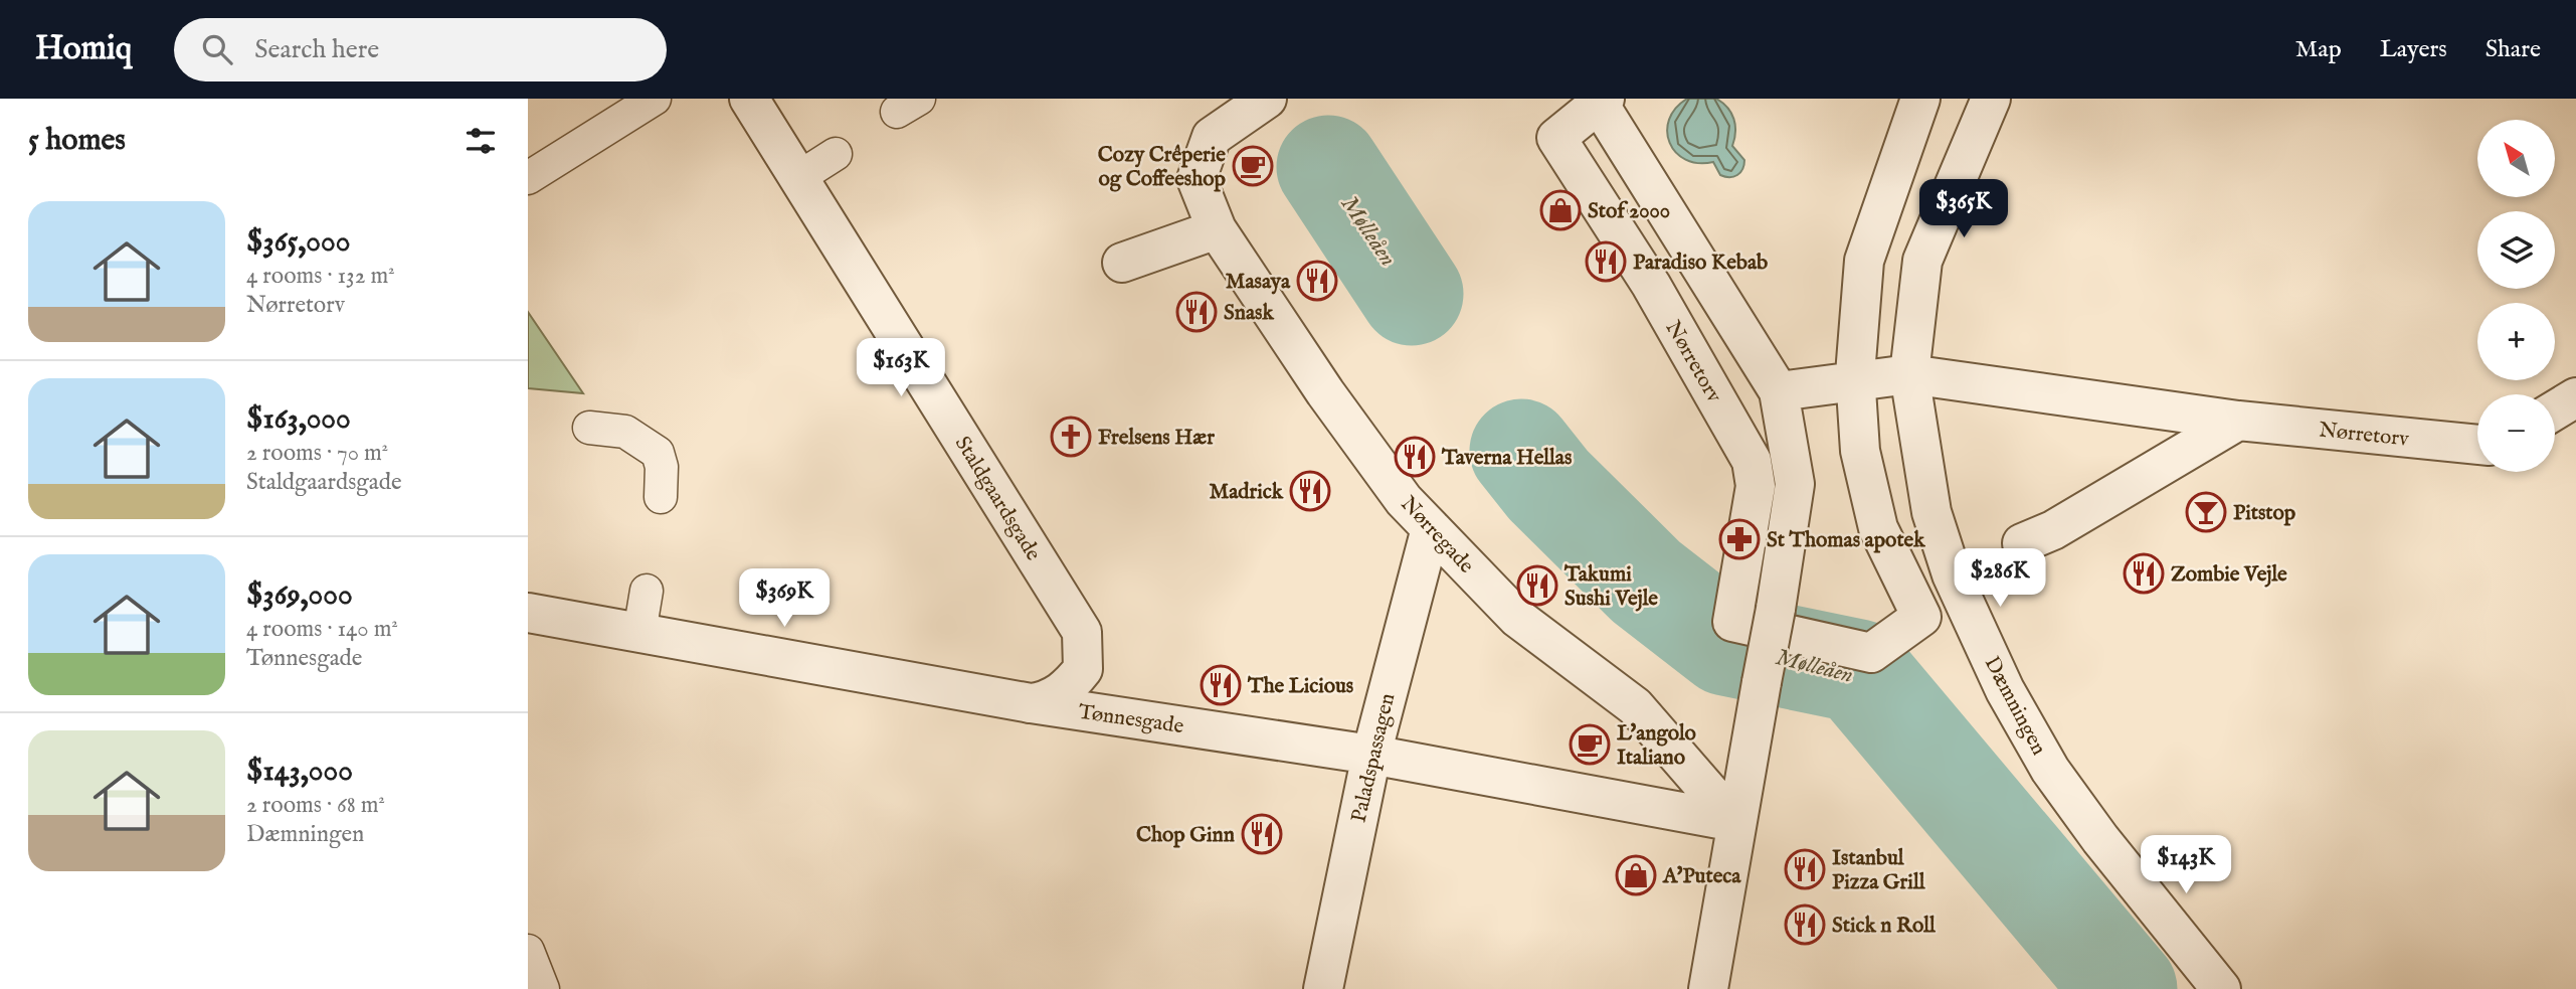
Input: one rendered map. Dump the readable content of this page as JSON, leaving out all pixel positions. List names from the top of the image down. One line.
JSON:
{"streets":{"street":["Nørretorv","Staldgaardsgade","Nørregade","Dæmningen","Tønnesgade","Paladspassagen"]},"crossings":[["Nørretorv","Nørregade"],["Nørretorv","Dæmningen"],["Nørretorv","Tønnesgade"],["Staldgaardsgade","Tønnesgade"],["Nørregade","Tønnesgade"],["Nørregade","Paladspassagen"],["Tønnesgade","Paladspassagen"]],"water":["Mølleåen"],"places":{"cafe":["Cozy Crêperie og Coffeeshop","L'angolo Italiano"],"shop":["Stof 2000","A'Puteca"],"restaurant":["Paradiso Kebab","Masaya","Snask","Taverna Hellas","Madrick","Zombie Vejle","Takumi Sushi Vejle","The Licious","Chop Ginn","Istanbul Pizza Grill","Stick n Roll"],"church":["Frelsens Hær"],"bar":["Pitstop"],"pharmacy":["St Thomas apotek"]},"north":"top left","page":{"header":"Homiq","search":"Search here","nav":["Map","Layers","Share"],"heading":"5 homes","map_buttons":["+","−"],"price":["$365K","$163K","$286K","$369K","$143K"],"list":[{"name":"$365,000","note":"4 rooms · 132 m² · Nørretorv"},{"name":"$163,000","note":"2 rooms · 70 m² · Staldgaardsgade"},{"name":"$369,000","note":"4 rooms · 140 m² · Tønnesgade"},{"name":"$143,000","note":"2 rooms · 68 m² · Dæmningen"}]}}
